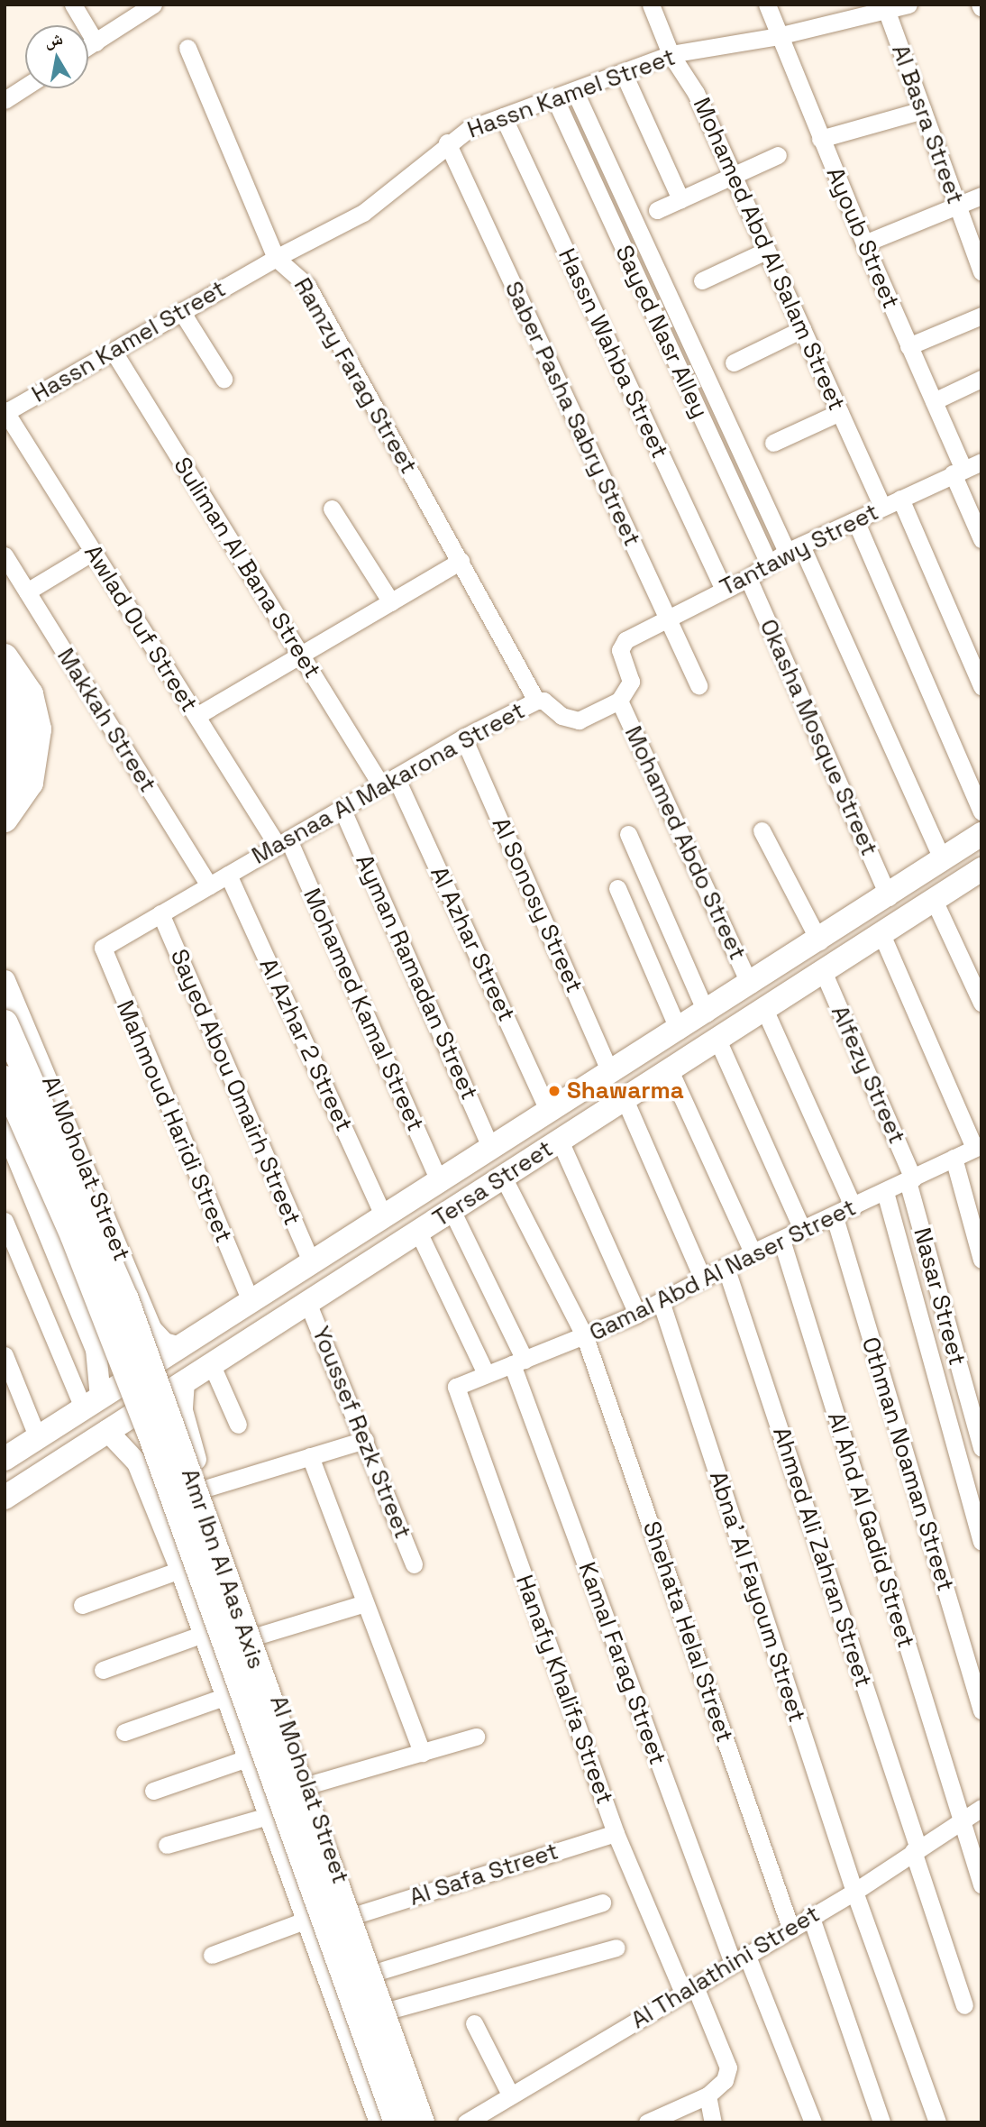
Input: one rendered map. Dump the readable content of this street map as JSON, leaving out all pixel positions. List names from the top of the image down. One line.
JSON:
{"streets":{"main road":["Tersa Street","Amr Ibn Al Aas Axis"],"street":["Hassn Kamel Street","Al Basra Street","Ayoub Street","Mohamed Abd Al Salam Street","Sayed Nasr Alley","Hassn Wahba Street","Ramzy Farag Street","Saber Pasha Sabry Street","Tantawy Street","Suliman Al Bana Street","Awlad Ouf Street","Makkah Street","Okasha Mosque Street","Masnaa Al Makarona Street","Mohamed Abdo Street","Al Sonosy Street","Al Azhar Street","Ayman Ramadan Street","Mohamed Kamal Street","Al Azhar 2 Street","Alfezy Street","Sayed Abou Omairh Street","Mahmoud Haridi Street","Al Moholat Street","Gamal Abd Al Naser Street","Nasar Street","Youssef Rezk Street","Othman Noaman Street","Al Ahd Al Gadid Street","Ahmed Ali Zahran Street","Abna' Al Fayoum Street","Shehata Helal Street","Kamal Farag Street","Hanafy Khalifa Street","Al Safa Street","Al Thalathini Street"]},"crossings":[["Hassn Kamel Street","Al Basra Street"],["Hassn Kamel Street","Ayoub Street"],["Hassn Kamel Street","Mohamed Abd Al Salam Street"],["Hassn Kamel Street","Sayed Nasr Alley"],["Hassn Kamel Street","Hassn Wahba Street"],["Hassn Kamel Street","Ramzy Farag Street"],["Hassn Kamel Street","Saber Pasha Sabry Street"],["Hassn Kamel Street","Suliman Al Bana Street"],["Hassn Kamel Street","Awlad Ouf Street"],["Ayoub Street","Tantawy Street"],["Mohamed Abd Al Salam Street","Tantawy Street"],["Sayed Nasr Alley","Tantawy Street"],["Hassn Wahba Street","Tantawy Street"],["Ramzy Farag Street","Masnaa Al Makarona Street"],["Saber Pasha Sabry Street","Tantawy Street"],["Tantawy Street","Okasha Mosque Street"],["Tantawy Street","Masnaa Al Makarona Street"],["Tantawy Street","Mohamed Abdo Street"],["Suliman Al Bana Street","Masnaa Al Makarona Street"],["Suliman Al Bana Street","Al Azhar Street"],["Awlad Ouf Street","Masnaa Al Makarona Street"],["Awlad Ouf Street","Mohamed Kamal Street"],["Makkah Street","Masnaa Al Makarona Street"],["Okasha Mosque Street","Tersa Street"],["Masnaa Al Makarona Street","Mohamed Abdo Street"],["Masnaa Al Makarona Street","Al Sonosy Street"],["Masnaa Al Makarona Street","Al Azhar Street"],["Masnaa Al Makarona Street","Ayman Ramadan Street"],["Masnaa Al Makarona Street","Mohamed Kamal Street"],["Masnaa Al Makarona Street","Al Azhar 2 Street"],["Masnaa Al Makarona Street","Sayed Abou Omairh Street"],["Masnaa Al Makarona Street","Mahmoud Haridi Street"],["Mohamed Abdo Street","Tersa Street"],["Al Sonosy Street","Tersa Street"],["Al Azhar Street","Tersa Street"],["Ayman Ramadan Street","Tersa Street"],["Mohamed Kamal Street","Tersa Street"],["Al Azhar 2 Street","Tersa Street"],["Alfezy Street","Tersa Street"],["Alfezy Street","Gamal Abd Al Naser Street"],["Alfezy Street","Nasar Street"],["Sayed Abou Omairh Street","Tersa Street"],["Mahmoud Haridi Street","Tersa Street"],["Al Moholat Street","Tersa Street"],["Al Moholat Street","Al Safa Street"],["Tersa Street","Youssef Rezk Street"],["Tersa Street","Shehata Helal Street"],["Tersa Street","Kamal Farag Street"],["Gamal Abd Al Naser Street","Nasar Street"],["Gamal Abd Al Naser Street","Othman Noaman Street"],["Gamal Abd Al Naser Street","Al Ahd Al Gadid Street"],["Gamal Abd Al Naser Street","Ahmed Ali Zahran Street"],["Gamal Abd Al Naser Street","Abna' Al Fayoum Street"],["Gamal Abd Al Naser Street","Shehata Helal Street"],["Gamal Abd Al Naser Street","Kamal Farag Street"],["Gamal Abd Al Naser Street","Hanafy Khalifa Street"],["Al Ahd Al Gadid Street","Al Thalathini Street"],["Ahmed Ali Zahran Street","Al Thalathini Street"],["Abna' Al Fayoum Street","Al Thalathini Street"],["Shehata Helal Street","Al Thalathini Street"],["Kamal Farag Street","Al Thalathini Street"],["Hanafy Khalifa Street","Al Safa Street"],["Hanafy Khalifa Street","Al Thalathini Street"]],"places":["Shawarma"],"north":"top"}
